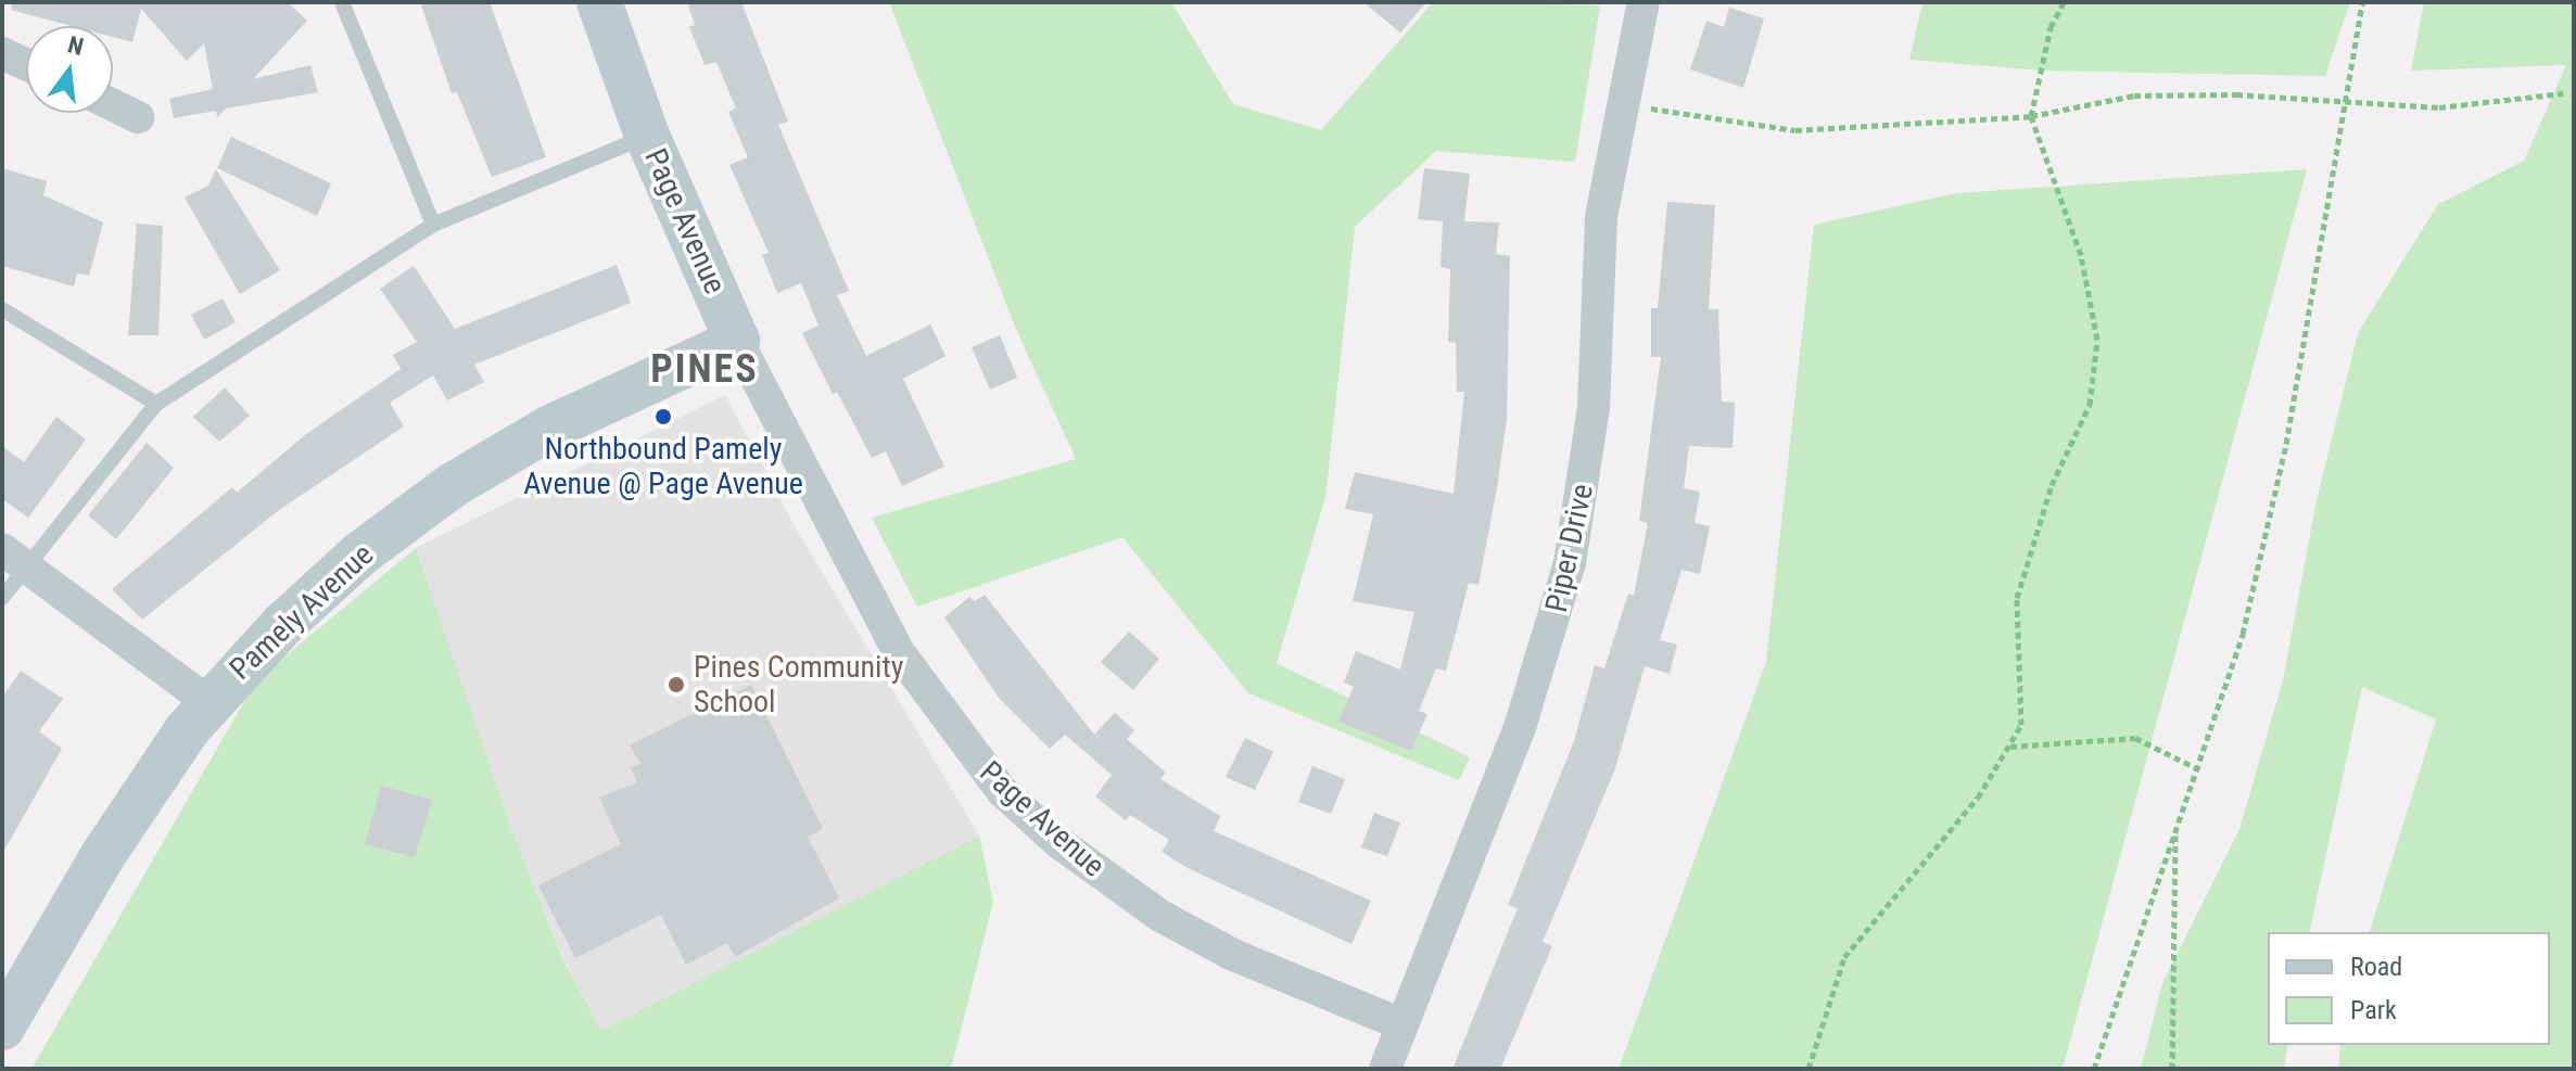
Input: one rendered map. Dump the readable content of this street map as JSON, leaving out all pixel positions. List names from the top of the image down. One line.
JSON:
{"streets":{"street":["Page Avenue","Piper Drive","Pamely Avenue"]},"crossings":[["Page Avenue","Piper Drive"],["Page Avenue","Pamely Avenue"]],"districts":["PINES"],"places":["Northbound Pamely Avenue @ Page Avenue","Pines Community School"],"legend":["Road","Park"],"north":"top"}
